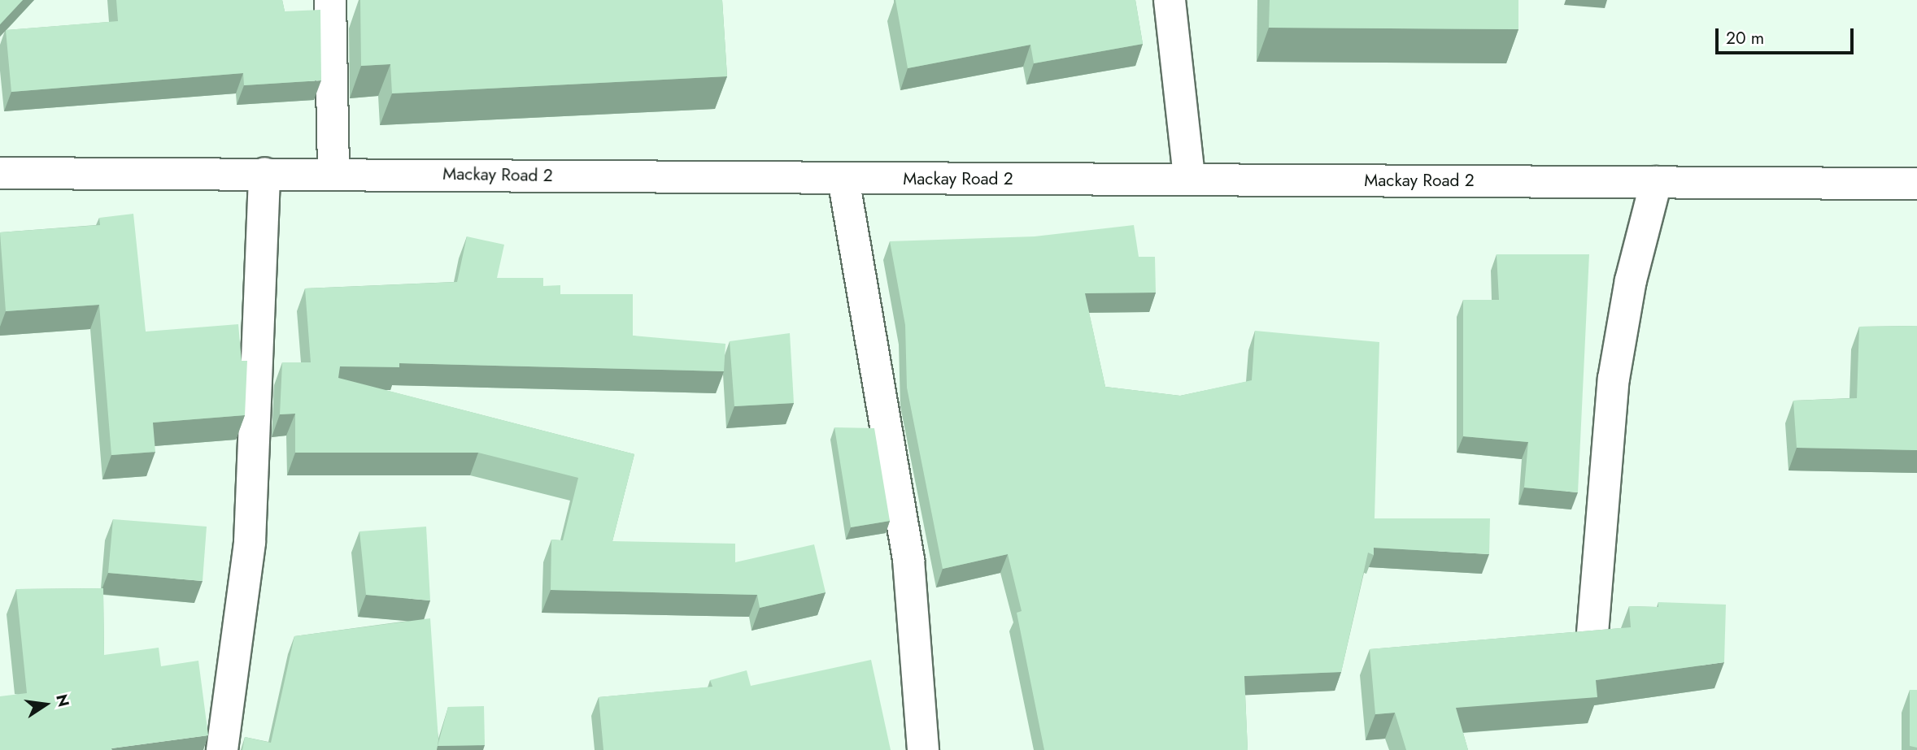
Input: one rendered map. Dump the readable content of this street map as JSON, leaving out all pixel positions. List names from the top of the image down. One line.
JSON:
{"streets":{"street":["Mackay Road 2"]},"scale_bar":"20 m","north":"right"}
